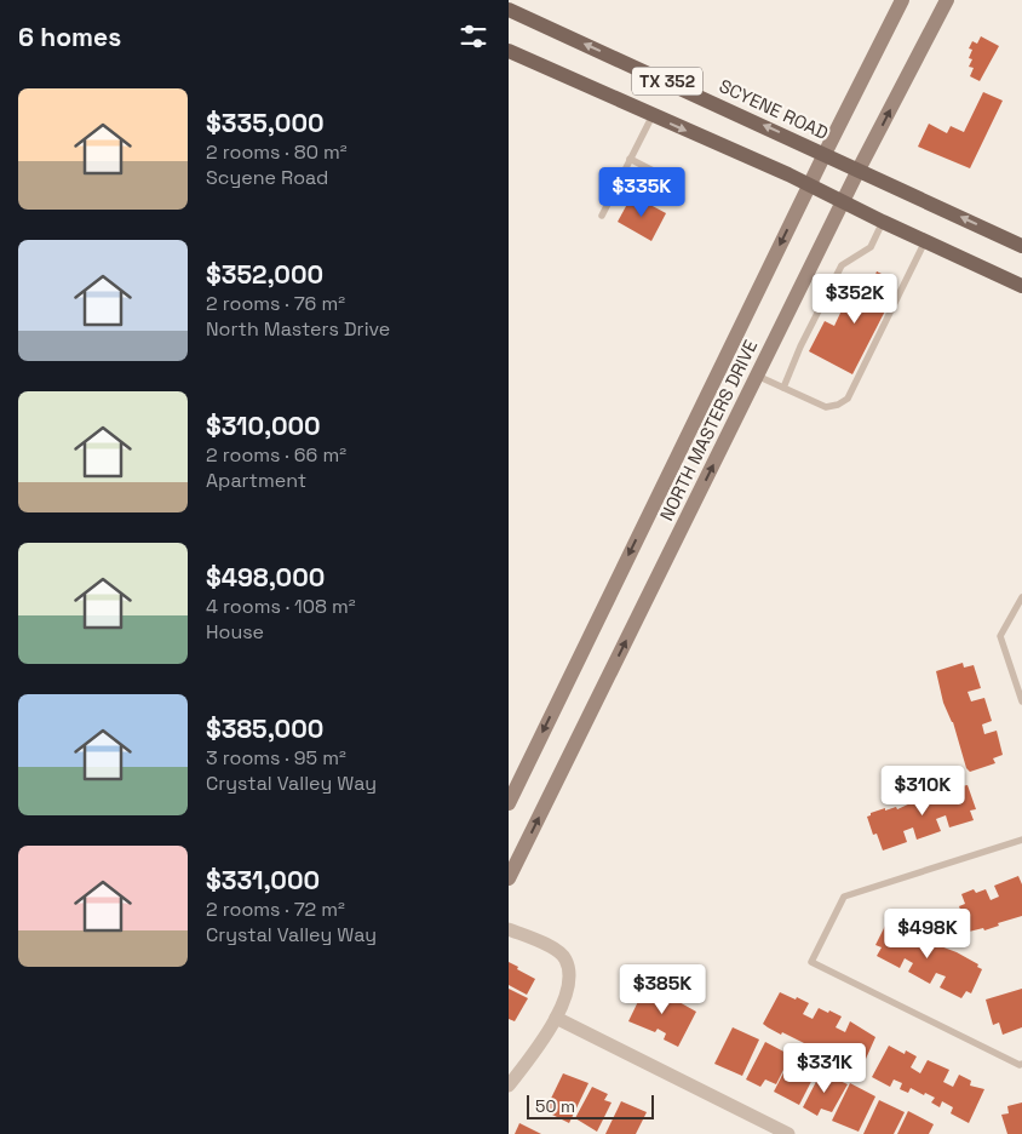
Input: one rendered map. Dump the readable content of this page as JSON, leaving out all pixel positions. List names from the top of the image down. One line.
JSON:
{"streets":{"main road":["TX 352","SCYENE ROAD","NORTH MASTERS DRIVE"]},"crossings":[["TX 352","NORTH MASTERS DRIVE"],["SCYENE ROAD","NORTH MASTERS DRIVE"]],"scale_bar":"50 m","page":{"heading":"6 homes","list":[{"name":"$335,000","note":"2 rooms · 80 m² · Scyene Road"},{"name":"$352,000","note":"2 rooms · 76 m² · North Masters Drive"},{"name":"$310,000","note":"2 rooms · 66 m² · Apartment"},{"name":"$498,000","note":"4 rooms · 108 m² · House"},{"name":"$385,000","note":"3 rooms · 95 m² · Crystal Valley Way"},{"name":"$331,000","note":"2 rooms · 72 m² · Crystal Valley Way"}],"price":["$335K","$352K","$310K","$498K","$385K","$331K"],"scale":"50 m"}}
